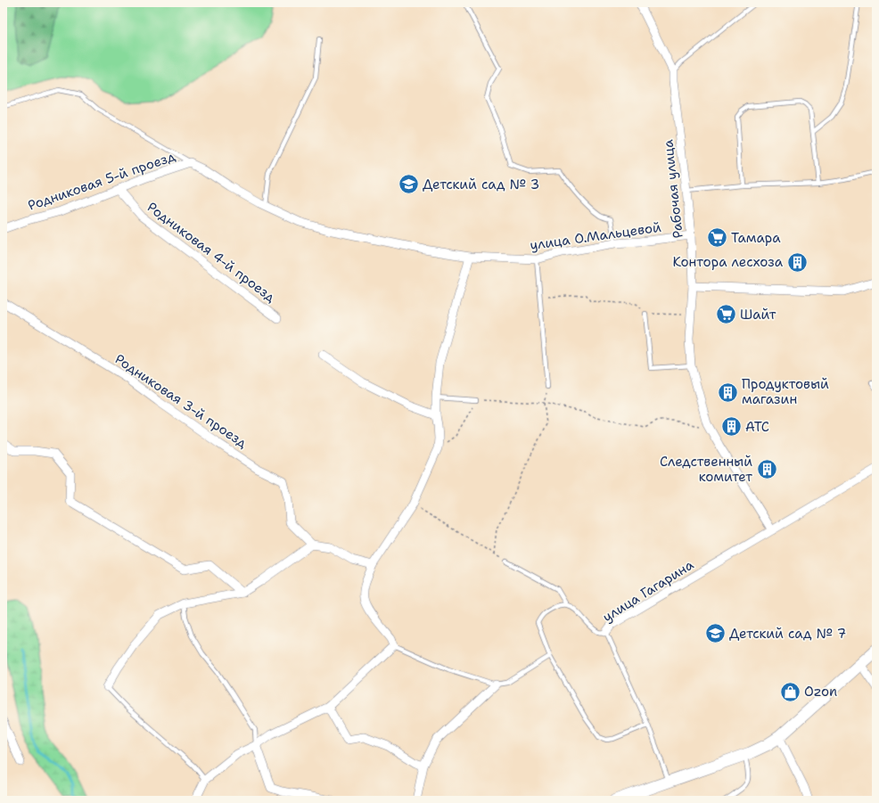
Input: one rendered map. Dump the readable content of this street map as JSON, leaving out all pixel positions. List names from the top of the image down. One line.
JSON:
{"streets":{"street":["Родниковая 5-й проезд","Рабочая улица","улица О.Мальцевой","Родниковая 4-й проезд","Родниковая 3-й проезд","улица Гагарина"]},"crossings":[["Родниковая 5-й проезд","улица О.Мальцевой"],["Родниковая 5-й проезд","Родниковая 4-й проезд"],["Рабочая улица","улица О.Мальцевой"],["Рабочая улица","улица Гагарина"]],"places":{"school or university":["Детский сад № 3","Детский сад № 7"],"supermarket":["Тамара","Шайт"],"building":["Контора лесхоза","Продуктовый магазин","АТС","Следственный комитет"],"shop":["Ozon"]}}
